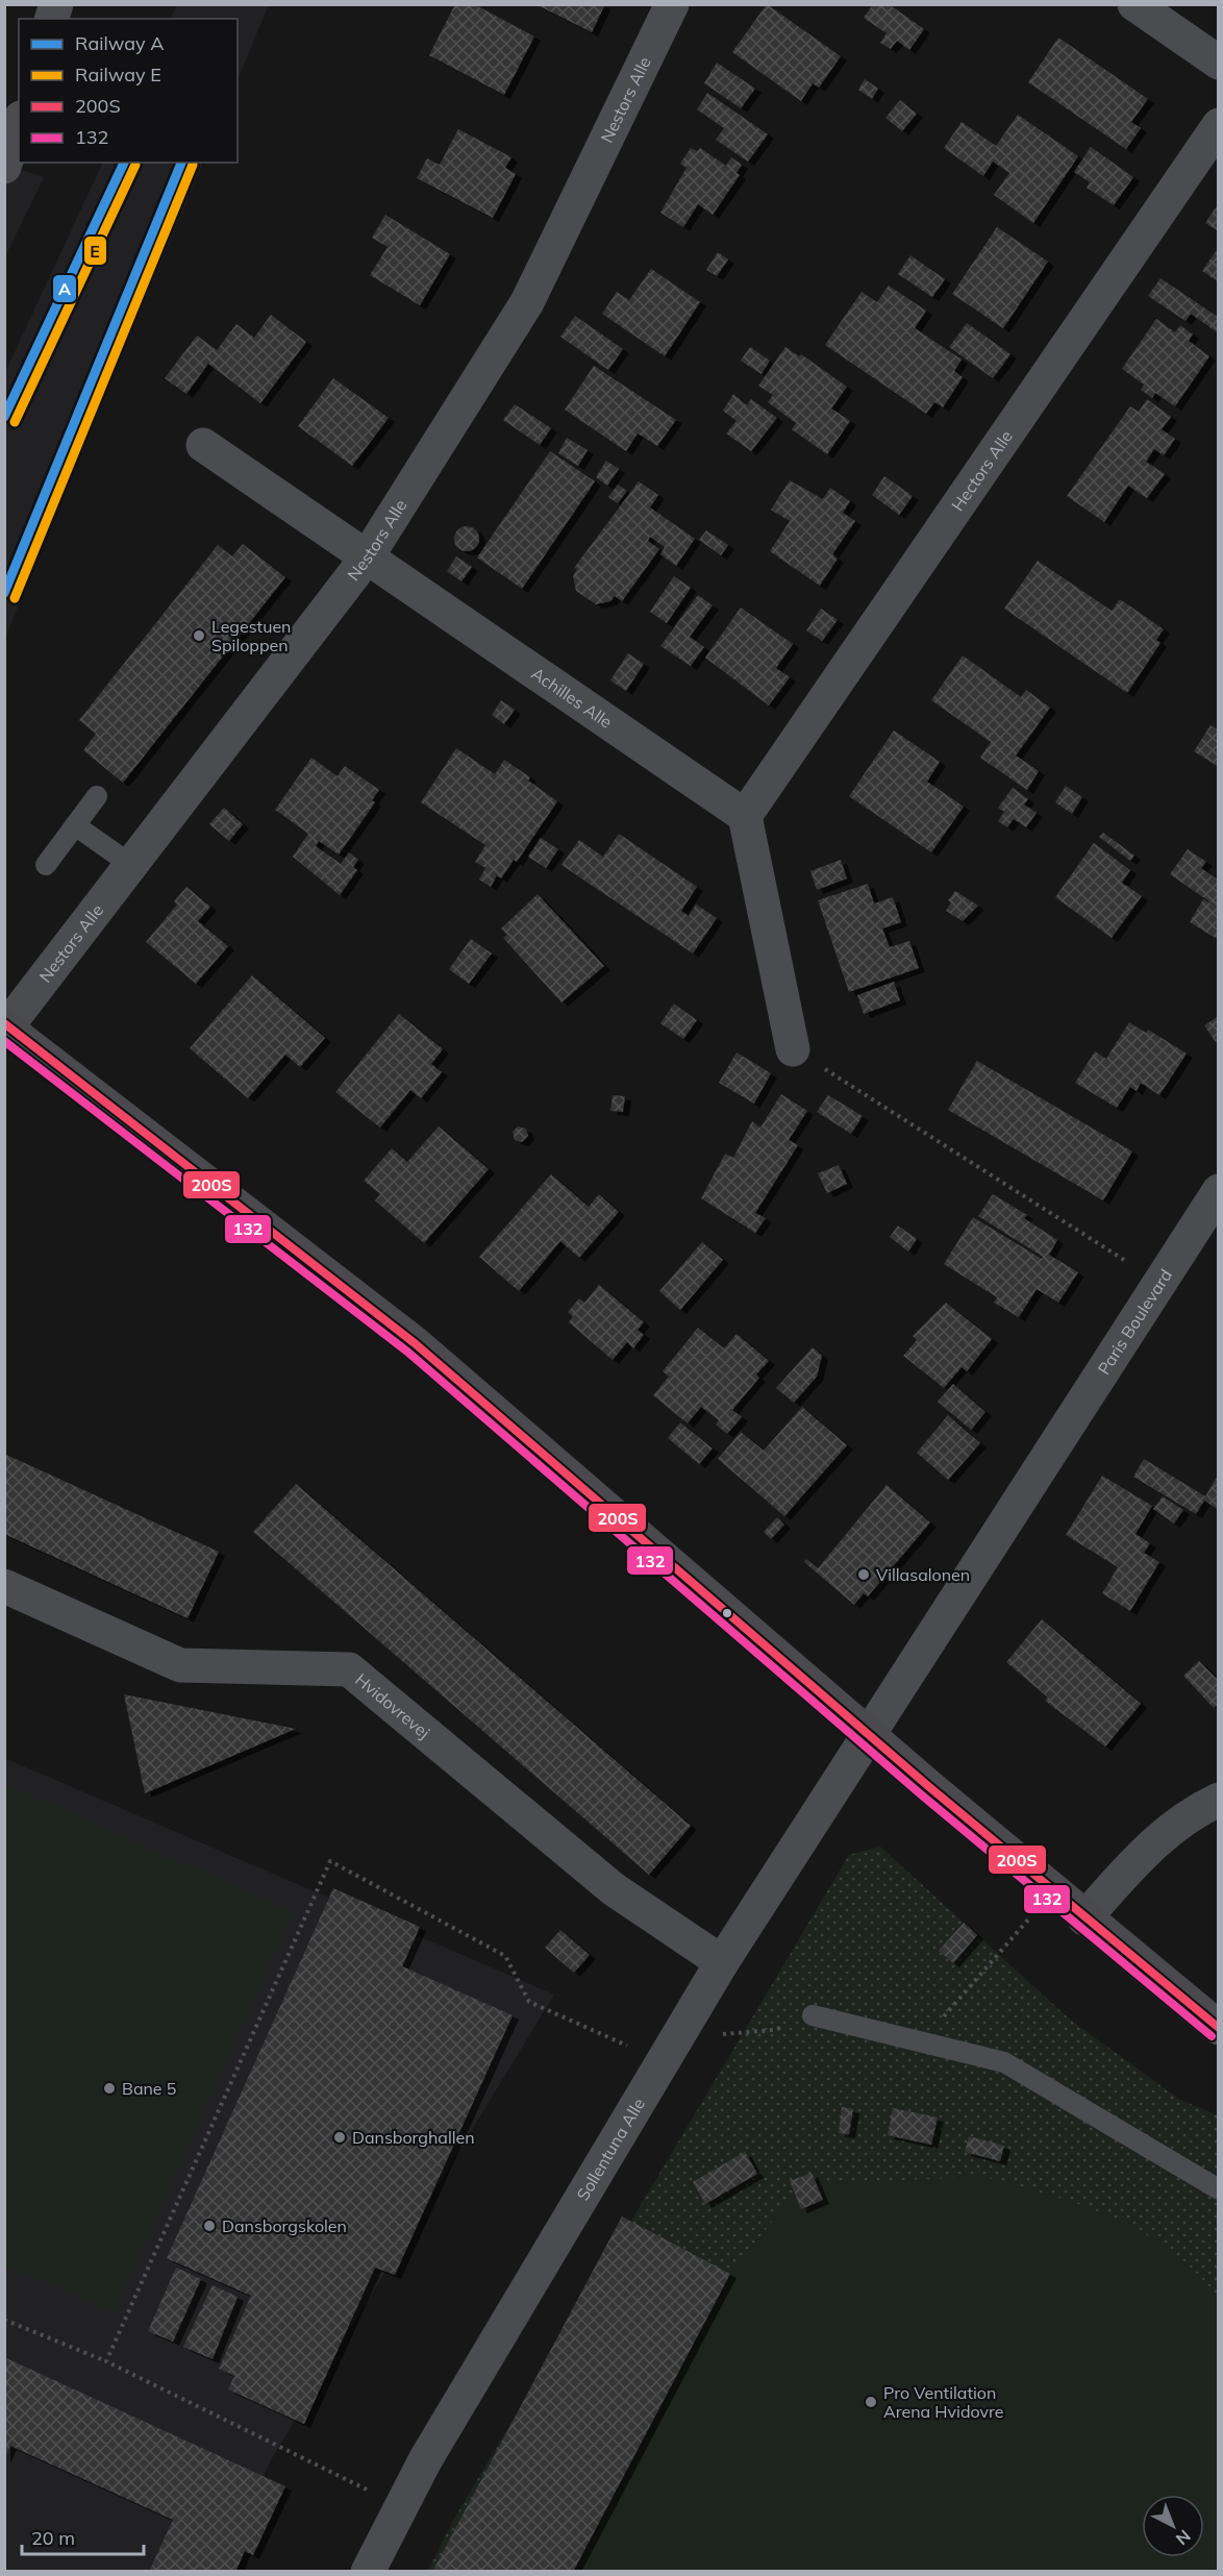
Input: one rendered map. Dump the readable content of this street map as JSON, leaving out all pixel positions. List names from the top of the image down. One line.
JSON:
{"streets":{"street":["Nestors Alle","Hectors Alle","Achilles Alle","Paris Boulevard","Hvidovrevej","Sollentuna Alle"]},"crossings":[["Nestors Alle","Achilles Alle"],["Hectors Alle","Achilles Alle"],["Paris Boulevard","Sollentuna Alle"],["Hvidovrevej","Sollentuna Alle"]],"places":["Legestuen Spiloppen","Villasalonen","Bane 5","Dansborghallen","Dansborgskolen","Pro Ventilation Arena Hvidovre"],"lines":["rail line A","rail line E","transit line 200S","transit line 132"],"legend":["Railway A","Railway E","200S","132"],"scale_bar":"20 m","north":"bottom right"}
